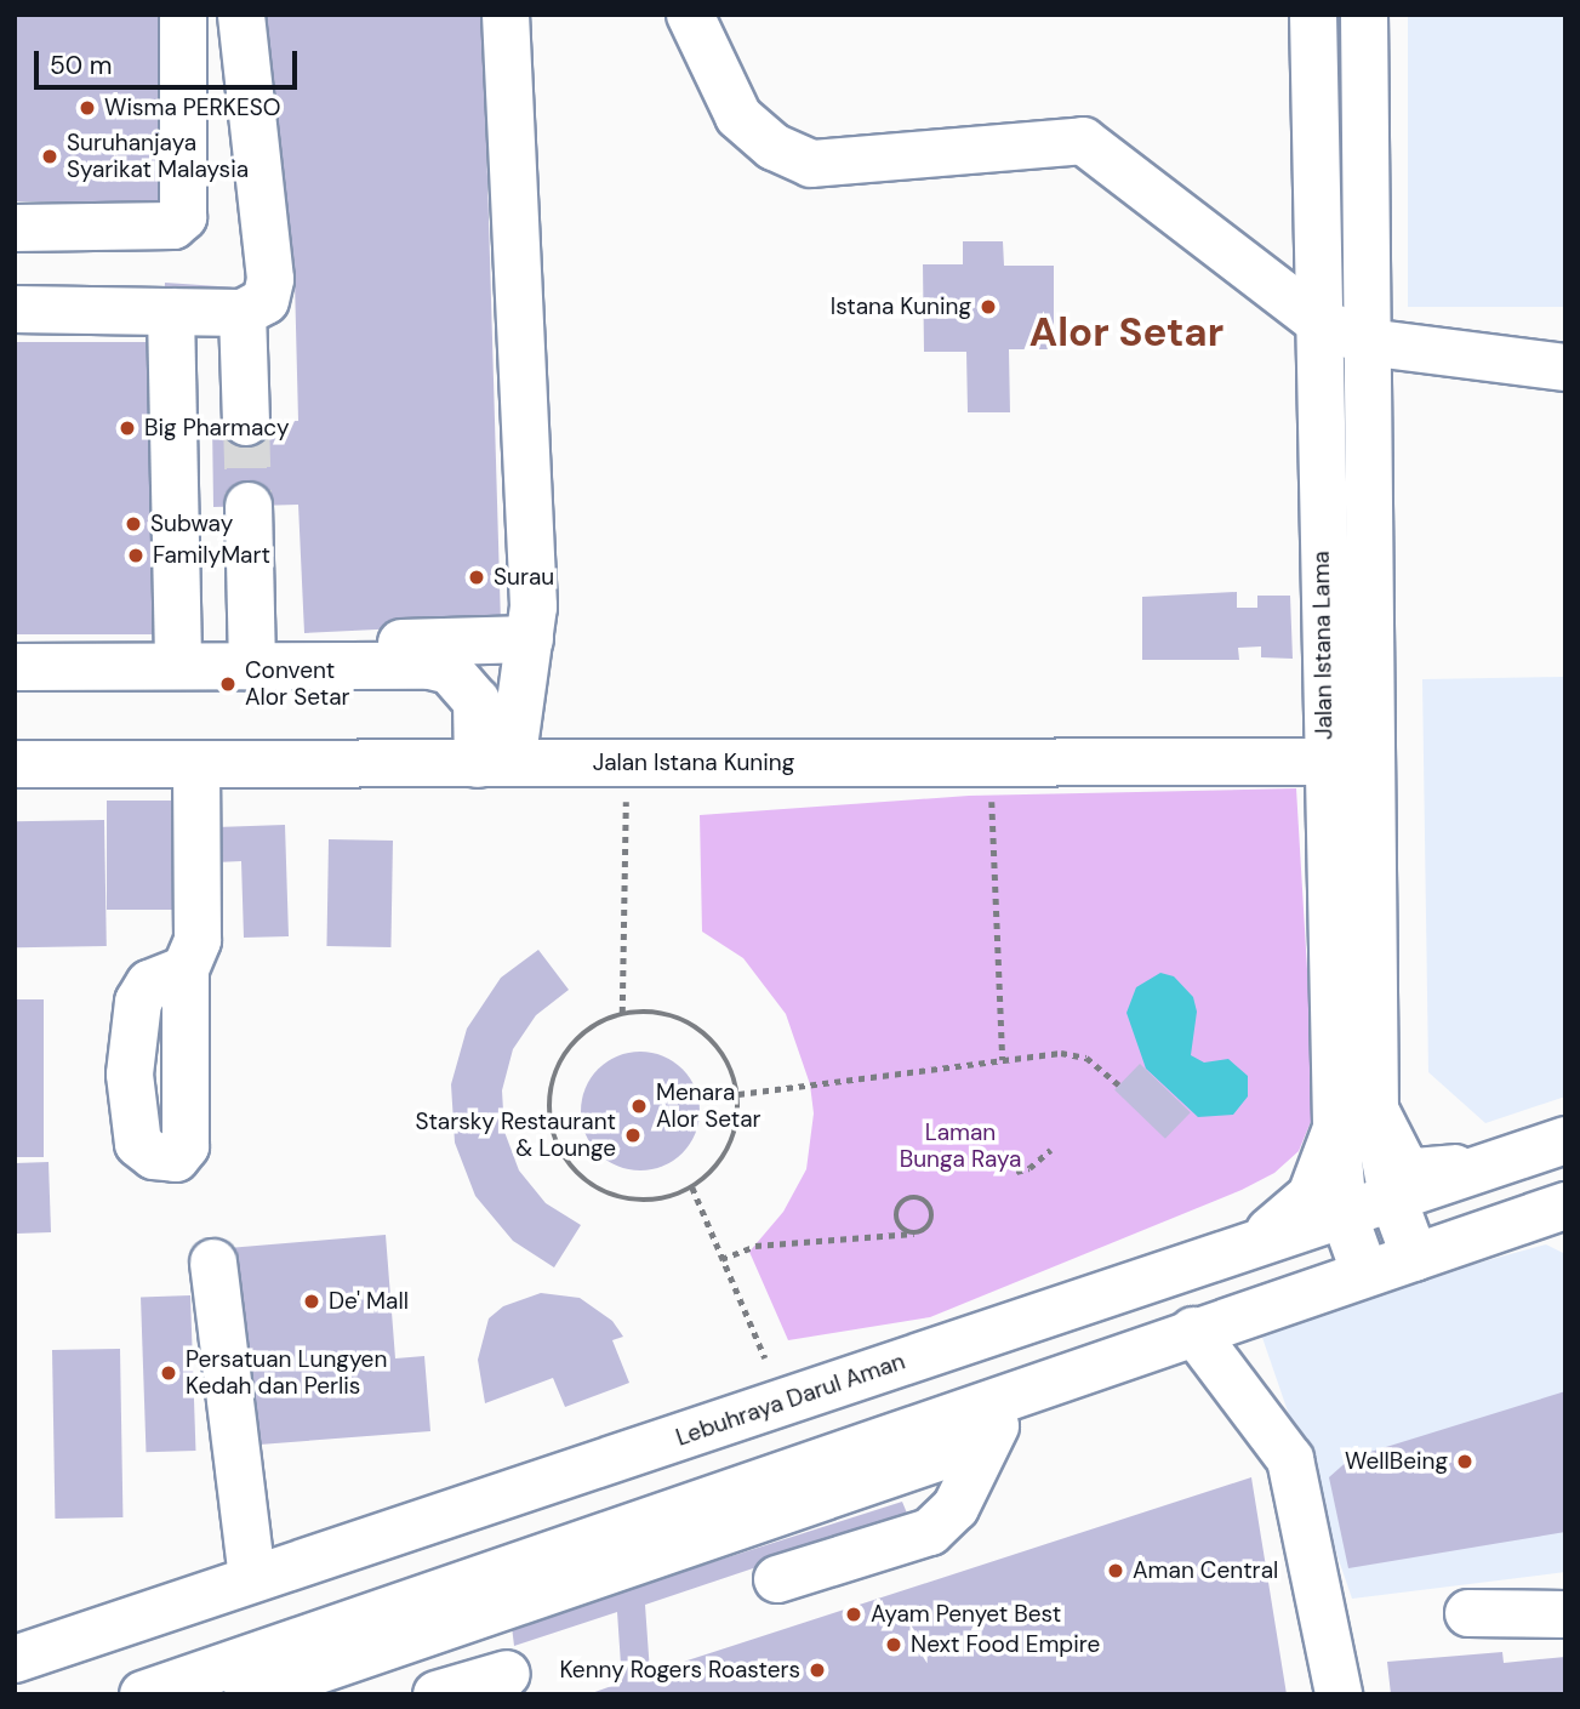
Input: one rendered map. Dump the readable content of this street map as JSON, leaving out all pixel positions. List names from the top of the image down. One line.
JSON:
{"streets":{"street":["Jalan Istana Lama","Jalan Istana Kuning","Lebuhraya Darul Aman"]},"crossings":[["Jalan Istana Lama","Jalan Istana Kuning"],["Jalan Istana Lama","Lebuhraya Darul Aman"]],"districts":["Alor Setar"],"parks":["Laman Bunga Raya"],"places":["Wisma PERKESO","Suruhanjaya Syarikat Malaysia","Istana Kuning","Big Pharmacy","Subway","FamilyMart","Surau","Convent Alor Setar","Menara Alor Setar","Starsky Restaurant & Lounge","De' Mall","Persatuan Lungyen Kedah dan Perlis","WellBeing","Aman Central","Ayam Penyet Best","Next Food Empire","Kenny Rogers Roasters"],"scale_bar":"50 m"}
